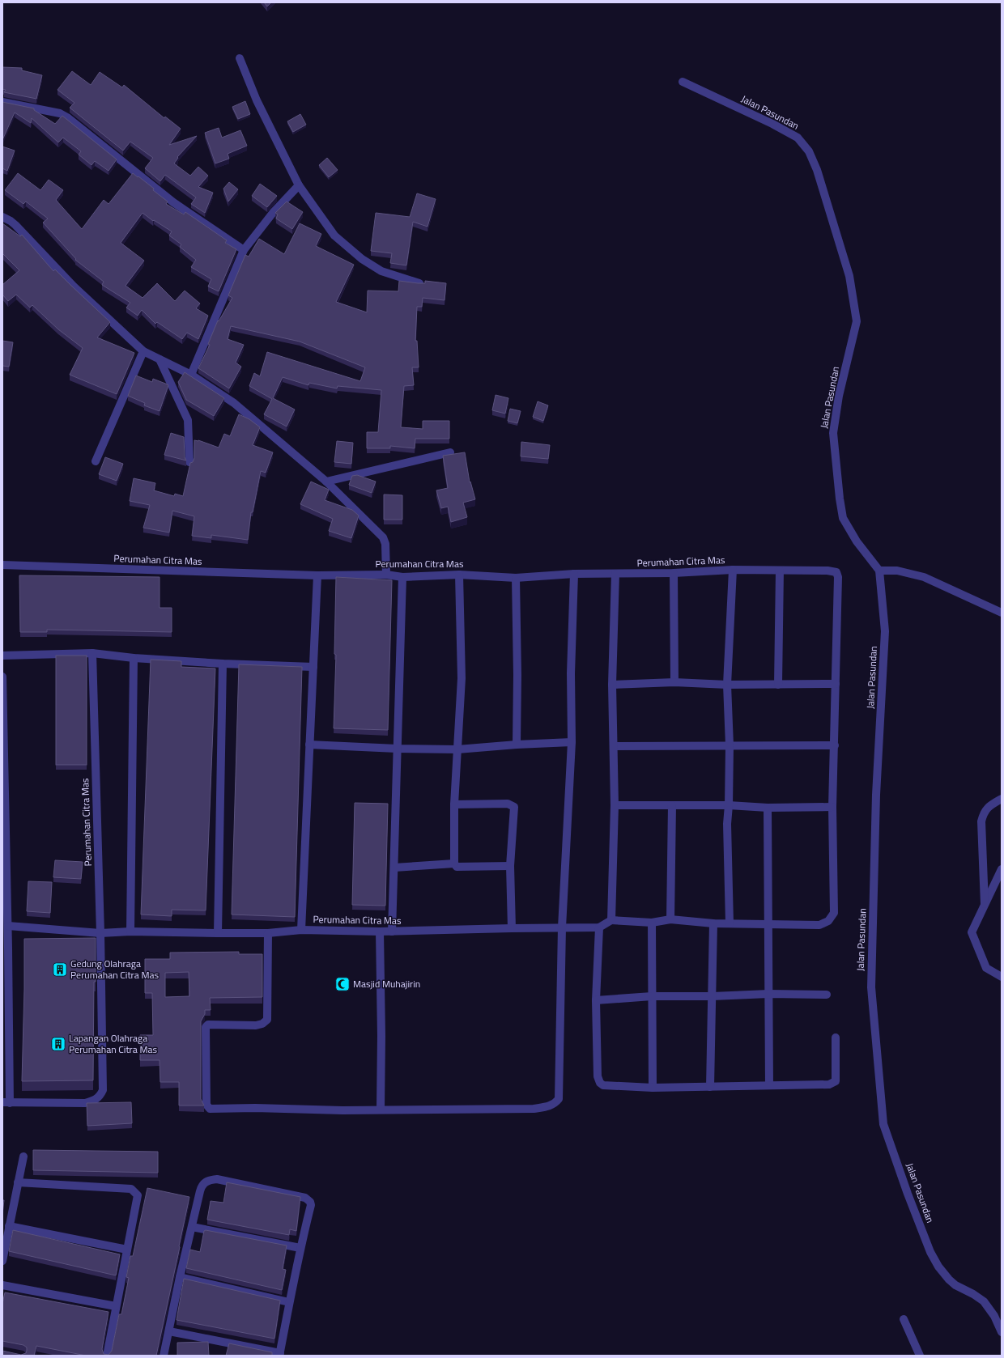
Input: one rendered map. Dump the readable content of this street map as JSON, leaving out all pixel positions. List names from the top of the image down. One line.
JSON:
{"streets":{"street":["Jalan Pasundan","Perumahan Citra Mas"]},"places":{"building":["Gedung Olahraga Perumahan Citra Mas","Lapangan Olahraga Perumahan Citra Mas"],"mosque":["Masjid Muhajirin"]}}
